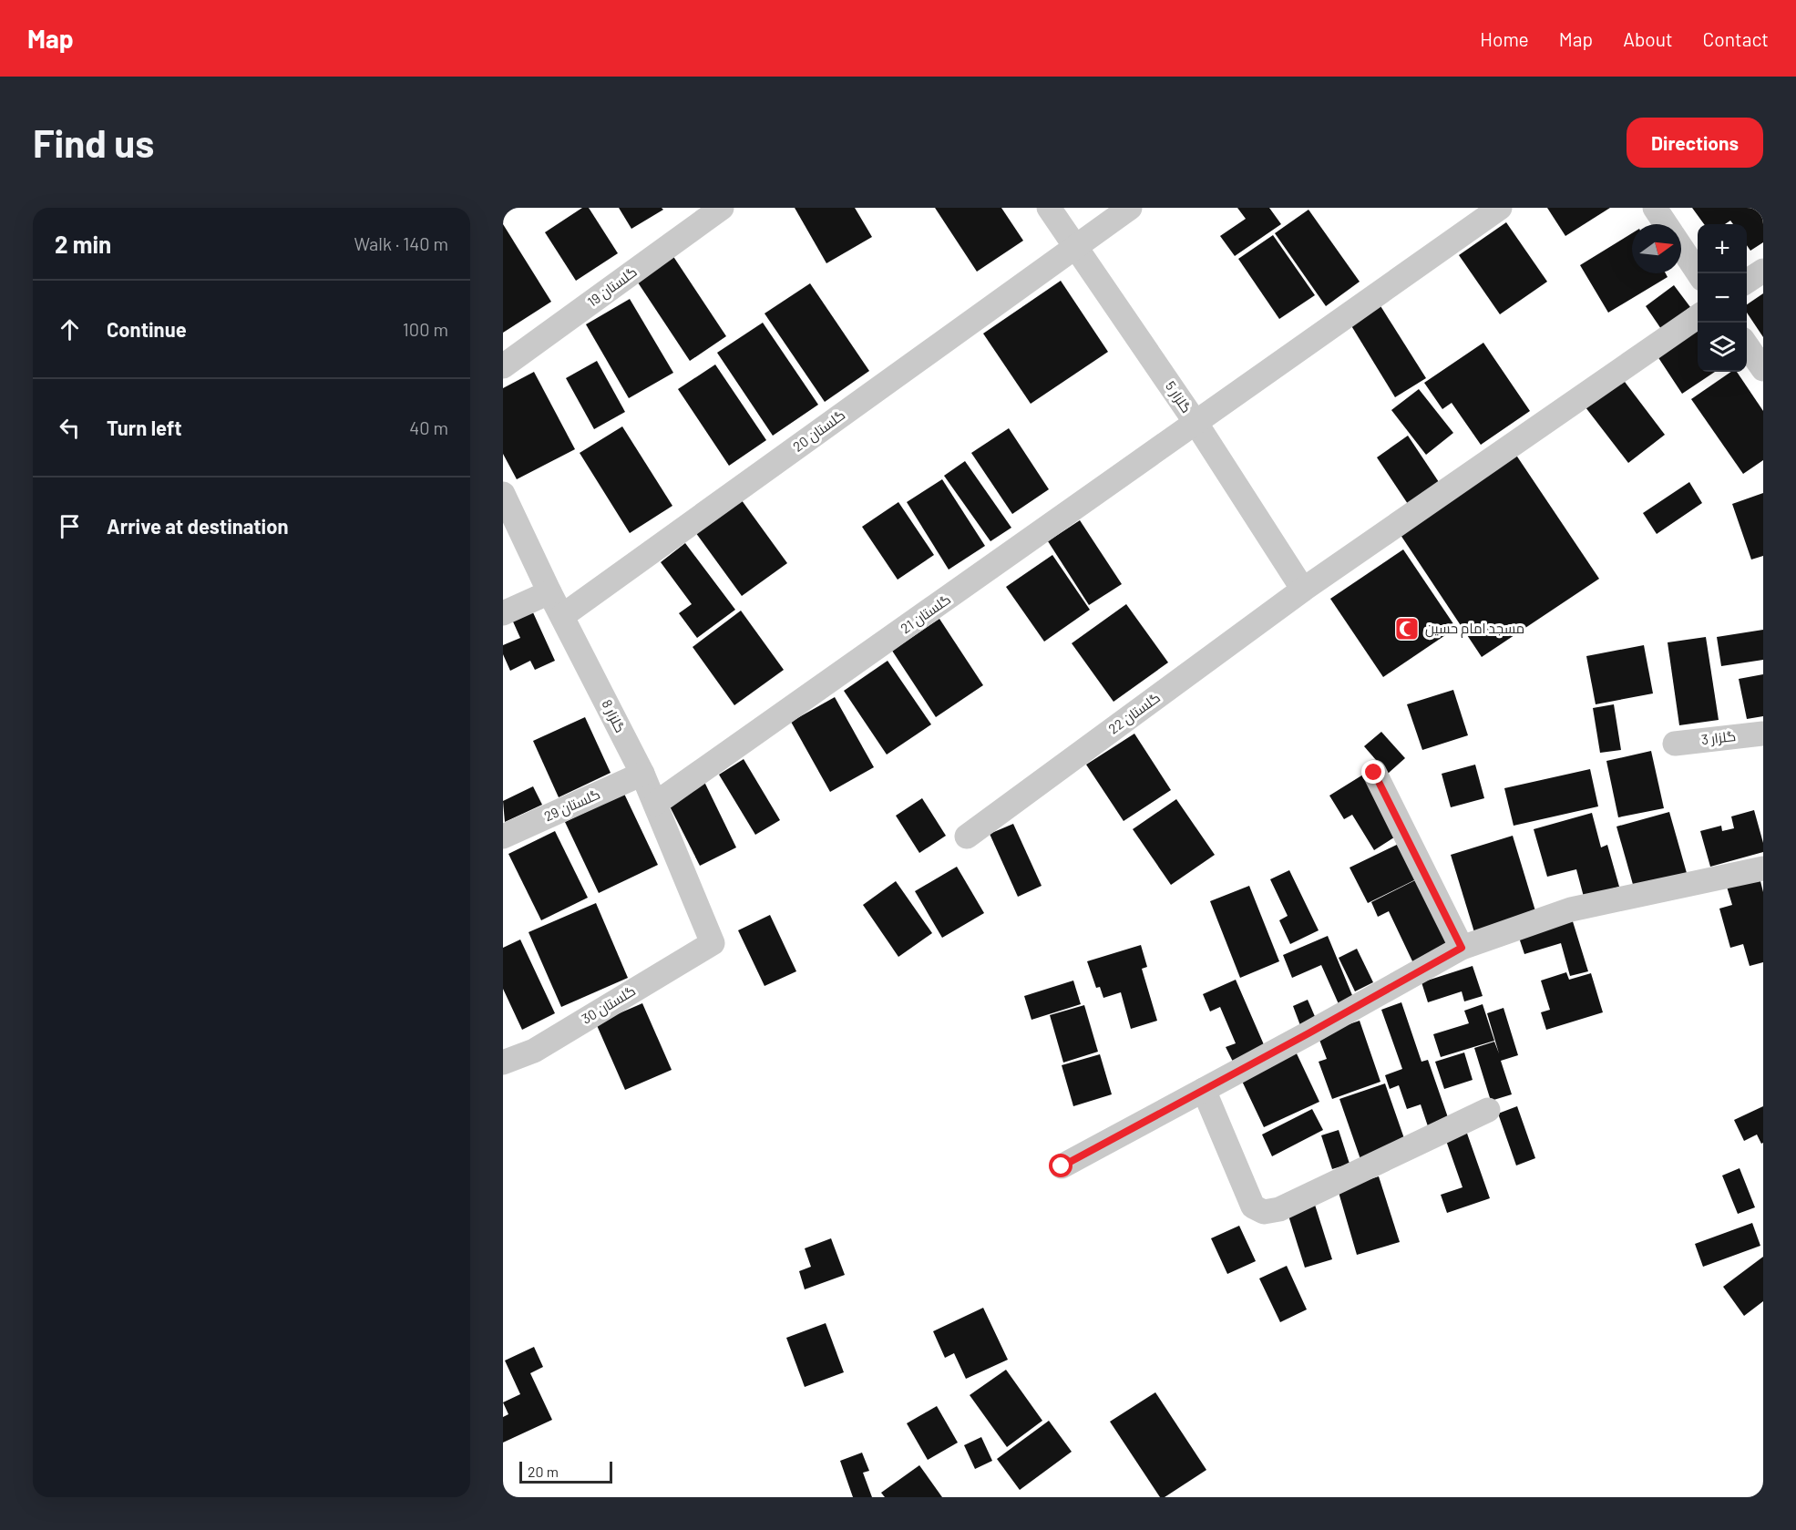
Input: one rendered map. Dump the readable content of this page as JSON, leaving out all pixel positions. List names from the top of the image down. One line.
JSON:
{"streets":{"street":["گلستان 19","گلزار 5","گلستان 20","گلستان 21","گلستان 22","گلزار 8","گلزار 3","گلستان 29","گلستان 30"]},"crossings":[["گلزار 5","گلستان 20"],["گلزار 5","گلستان 21"],["گلزار 5","گلستان 22"],["گلستان 20","گلزار 8"],["گلستان 21","گلزار 8"],["گلزار 8","گلستان 29"],["گلزار 8","گلستان 30"]],"places":{"mosque":["مسجد امام حسین"]},"scale_bar":"20 m","north":"right","page":{"header":"Map","nav":["Home","Map","About","Contact"],"buttons":"Directions","title":"Find us","heading":["2 min","Walk · 140 m"],"map_buttons":["+","−"],"list":[["Continue","100 m"],["Turn left","40 m"],"Arrive at destination"],"scale":"20 m"}}
